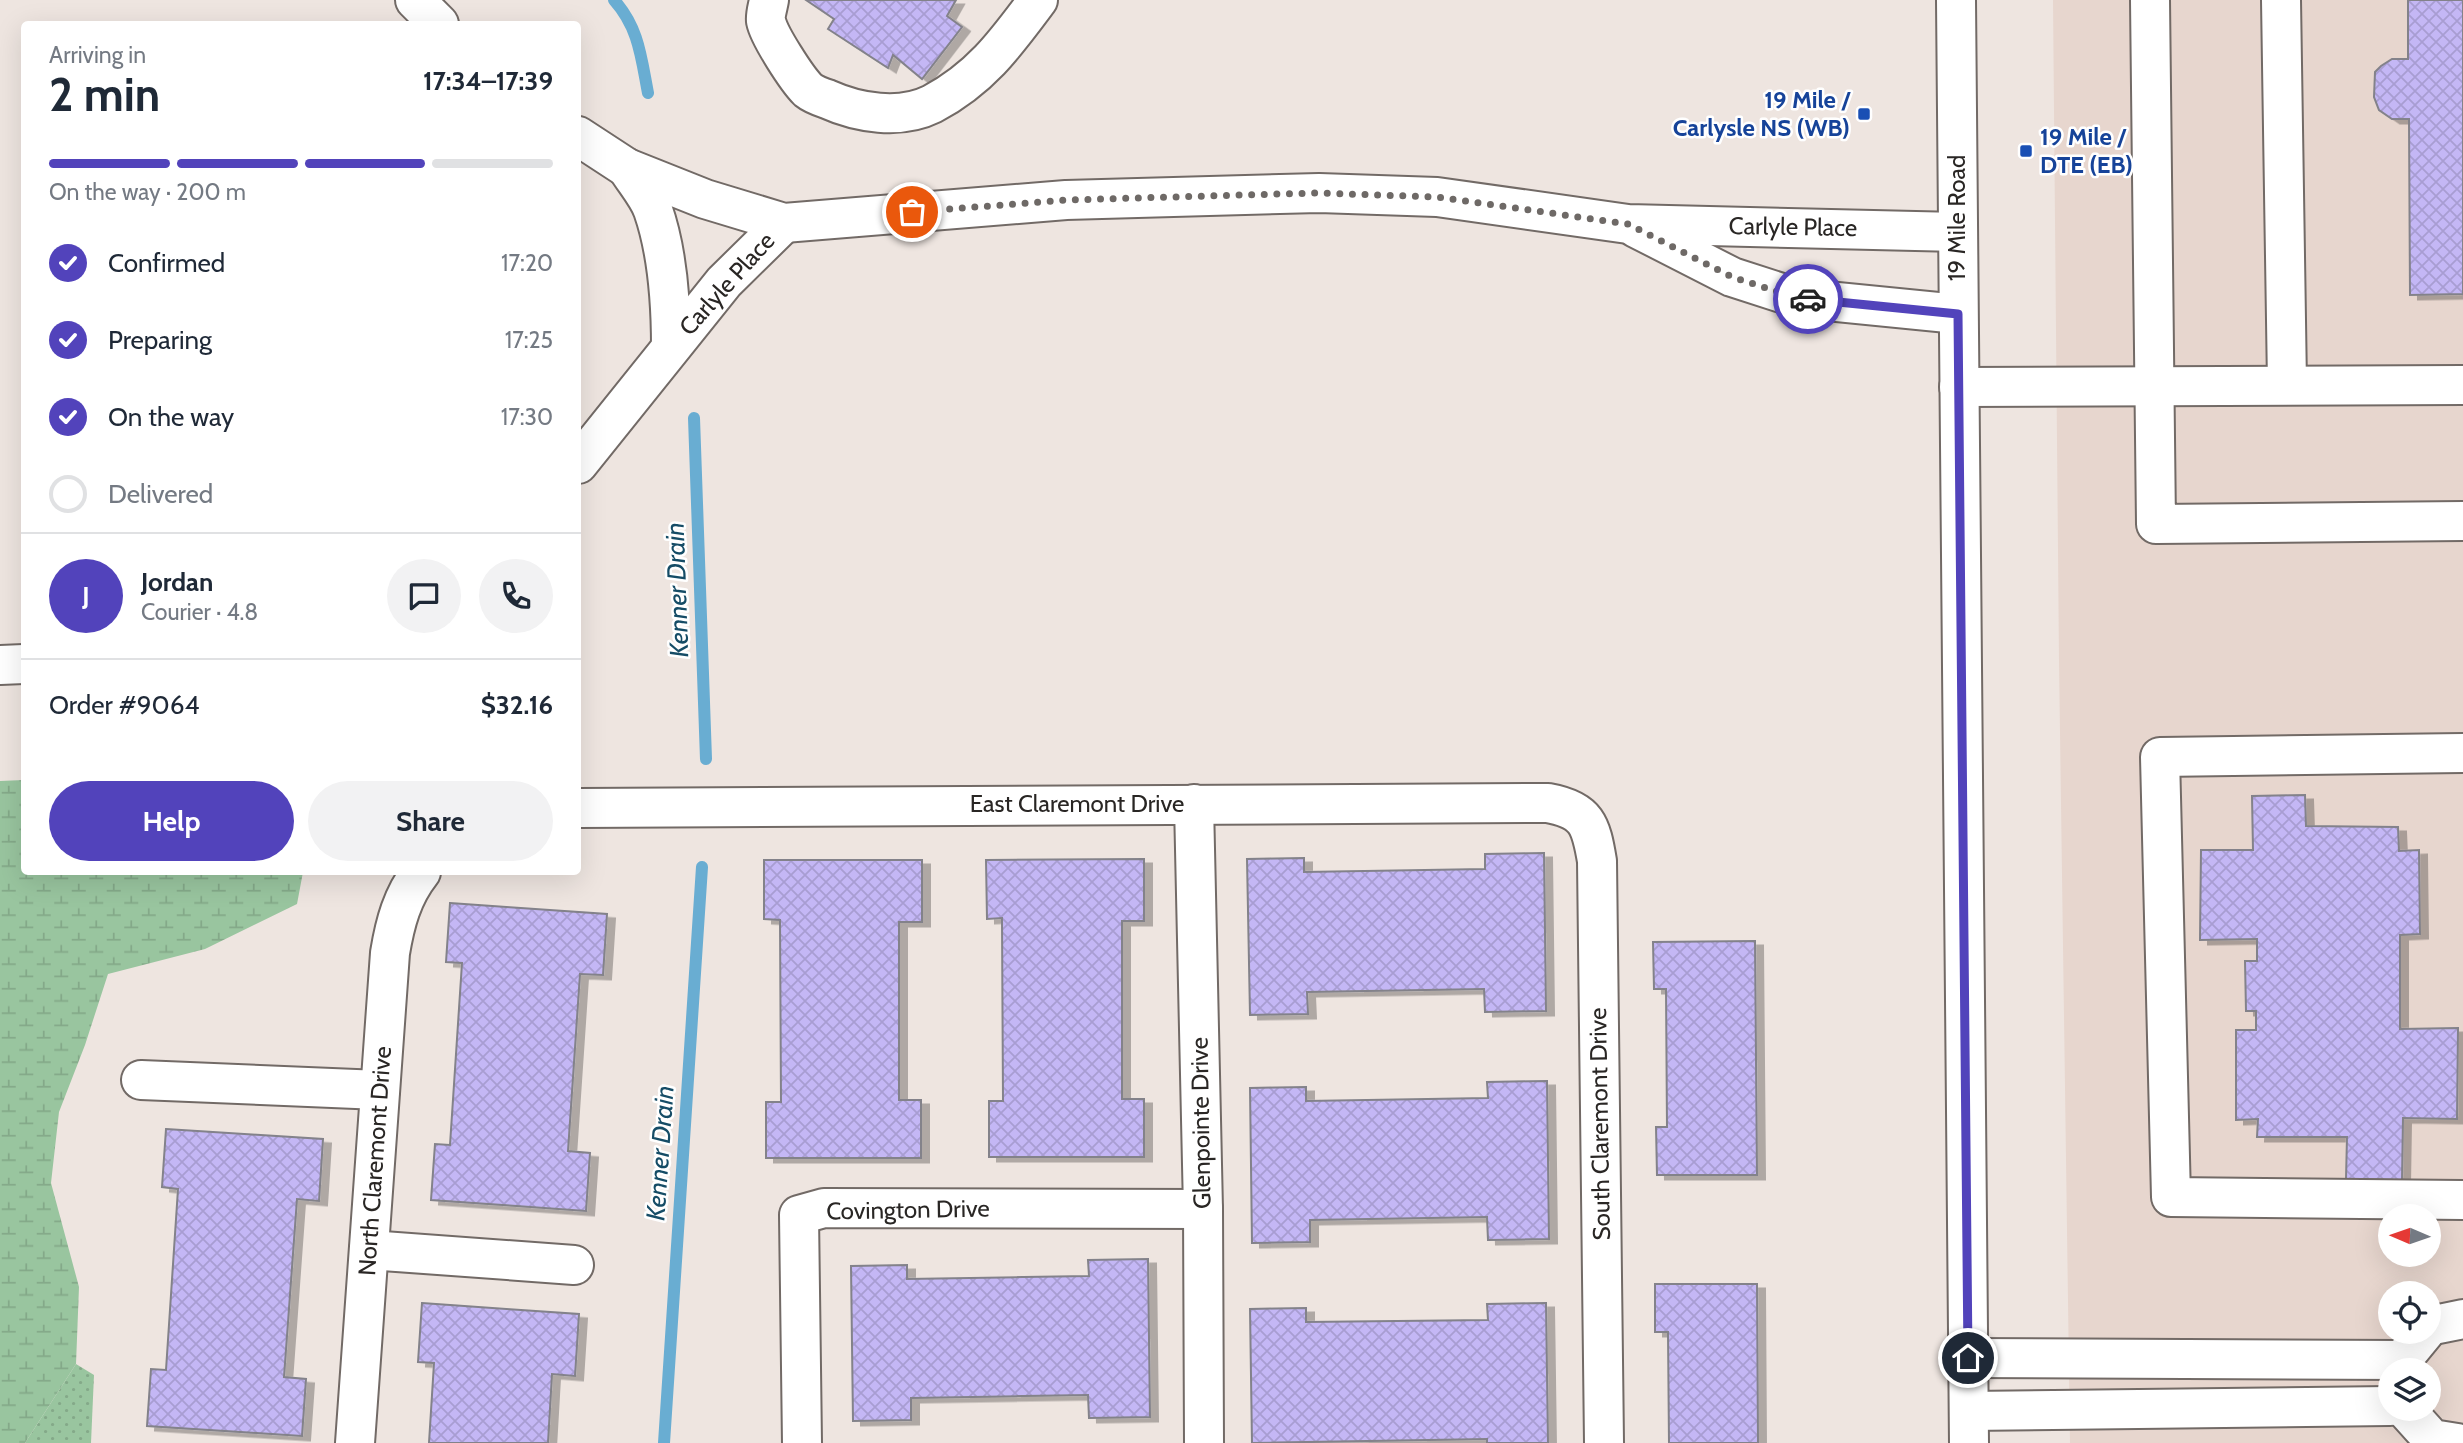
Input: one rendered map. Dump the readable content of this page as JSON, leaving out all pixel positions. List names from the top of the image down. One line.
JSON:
{"streets":{"street":["19 Mile Road","Carlyle Place","East Claremont Drive","Glenpointe Drive","South Claremont Drive","North Claremont Drive","Covington Drive"]},"crossings":[["19 Mile Road","Carlyle Place"],["East Claremont Drive","Glenpointe Drive"],["East Claremont Drive","South Claremont Drive"],["Glenpointe Drive","Covington Drive"]],"water":["Kenner Drain"],"places":{"transit":["19 Mile / Carlysle NS (WB)","19 Mile / DTE (EB)"]},"north":"left","page":{"heading":["2 min","Arriving in","17:34–17:39"],"panel":["Jordan","Courier · 4.8","Order #9064","$32.16"],"bar":"On the way · 200 m","list":[["Confirmed","17:20"],["Preparing","17:25"],["On the way","17:30"],"Delivered"],"round":"J","buttons":["Help","Share"]}}
